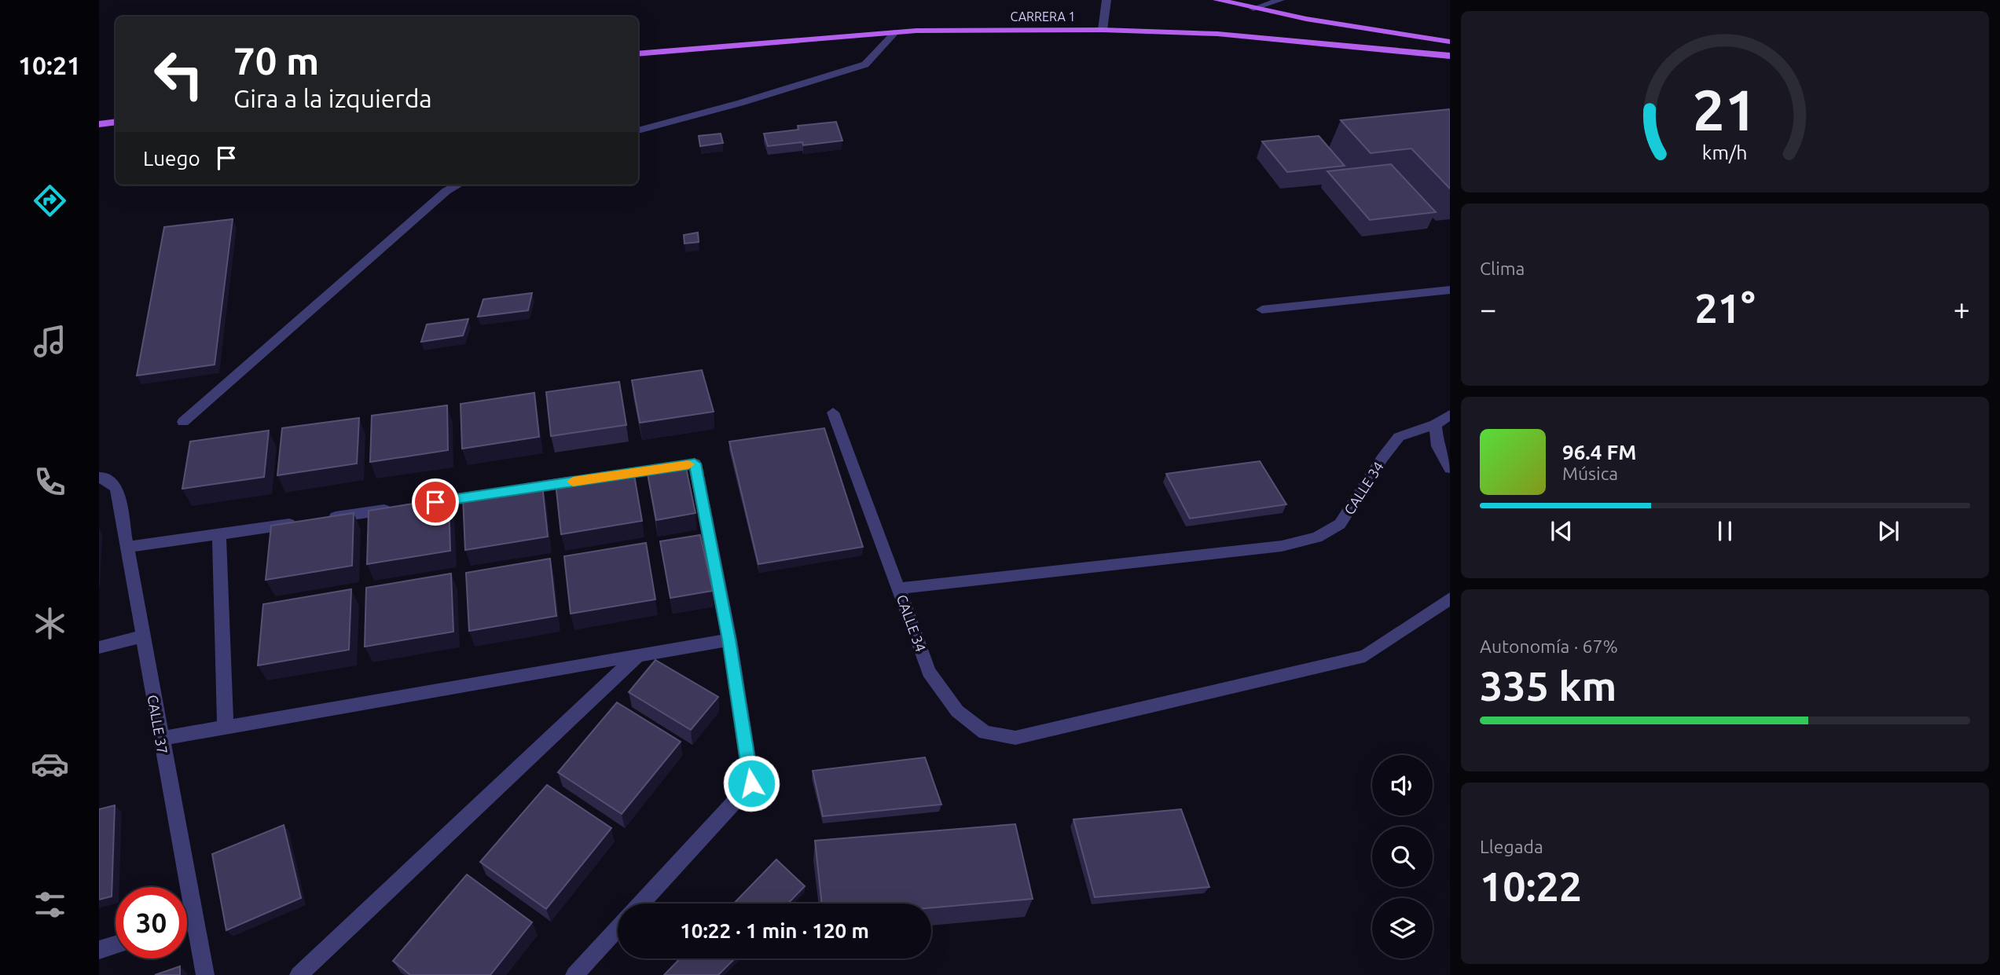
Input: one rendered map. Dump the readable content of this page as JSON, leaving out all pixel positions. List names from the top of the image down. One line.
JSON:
{"streets":{"main road":["CARRERA 1"],"street":["CALLE 34","CALLE 37"]},"page":{"tabs":"10:21","turn":["70 m","Gira a la izquierda"],"then":"Luego","tile":["Clima",["Autonomía · 67%","335 km"],["Llegada","10:22"]],"heat":["−","21°","+"],"song":["96.4 FM","Música"],"limit":"30","trip":"10:22 · 1 min · 120 m","gauge":["21","km/h"]}}
